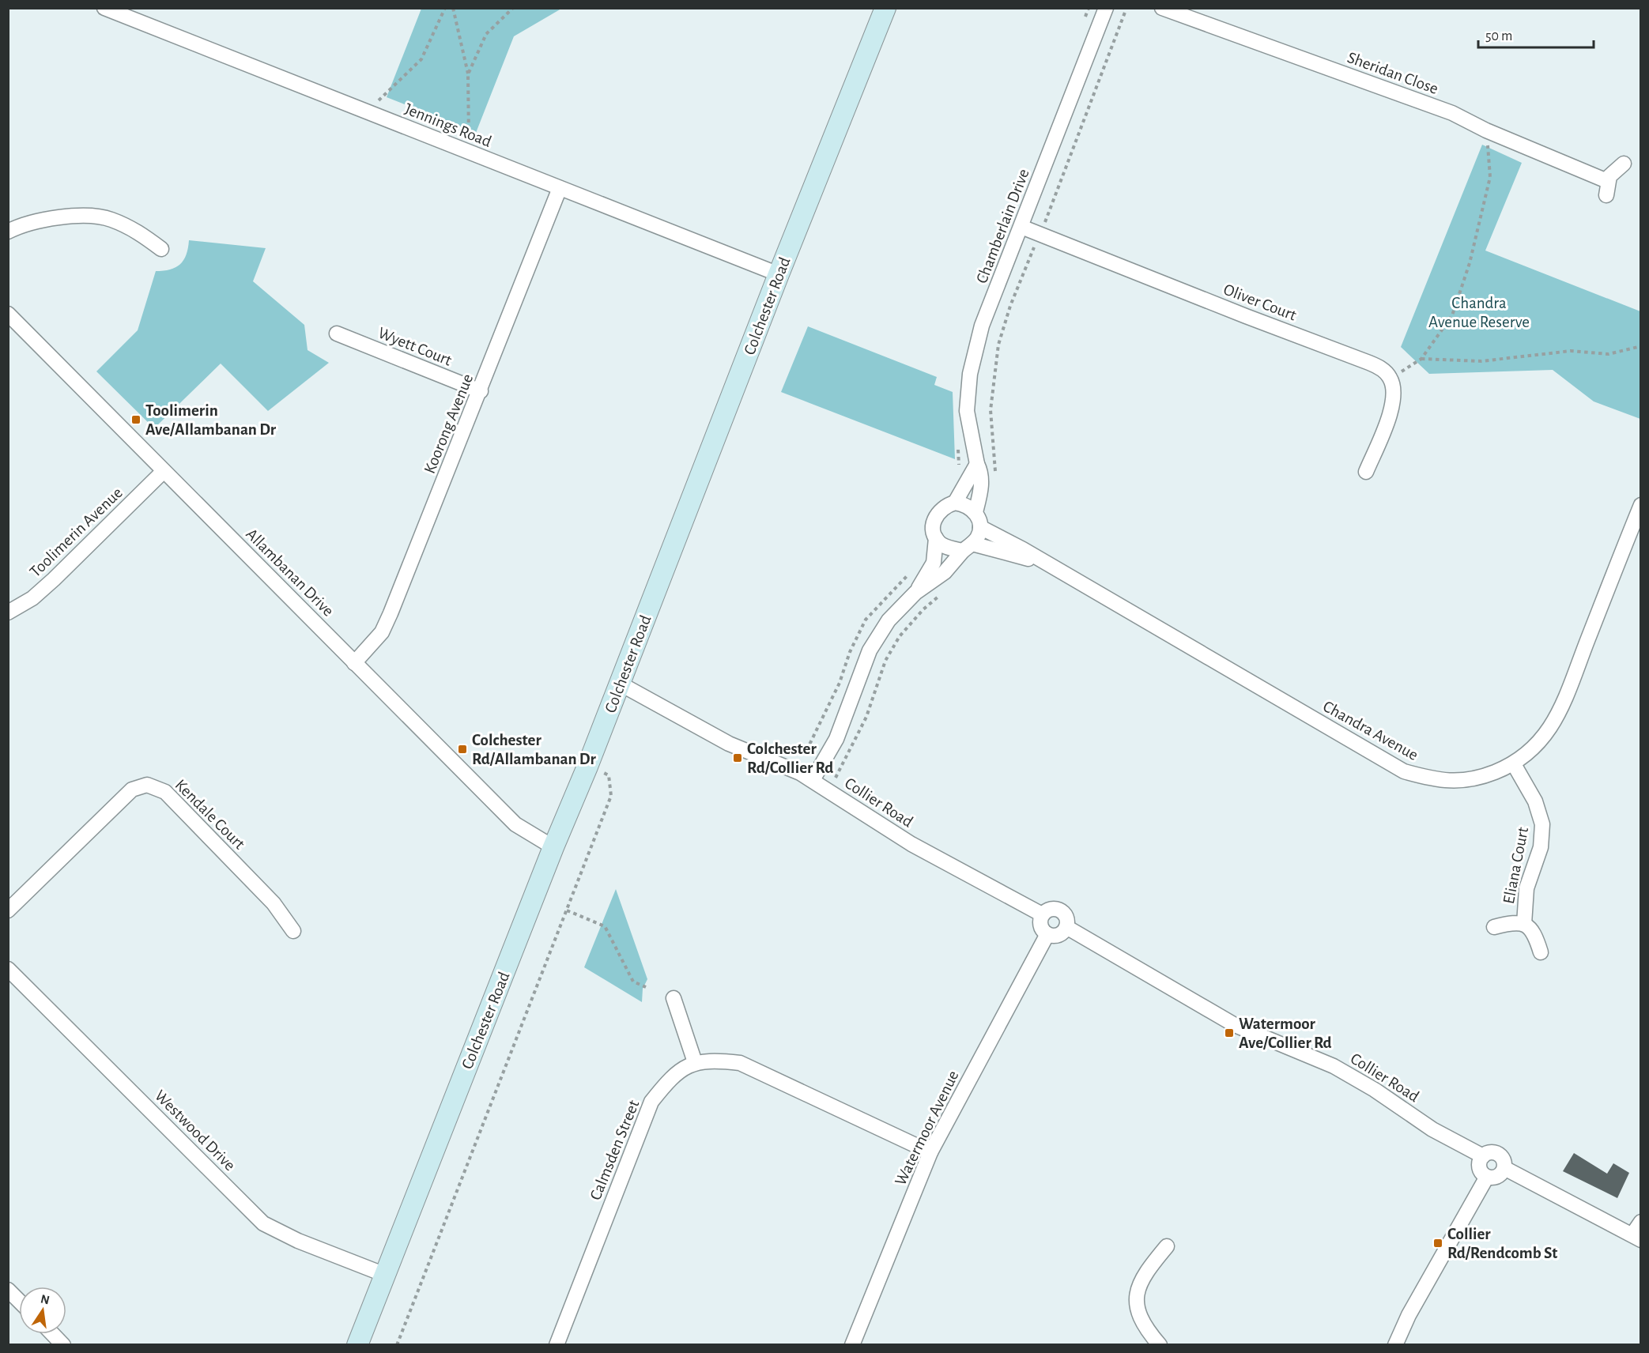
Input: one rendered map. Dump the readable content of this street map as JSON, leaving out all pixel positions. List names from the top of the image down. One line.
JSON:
{"streets":{"main road":["Colchester Road"],"street":["Sheridan Close","Jennings Road","Chamberlain Drive","Oliver Court","Wyett Court","Koorong Avenue","Toolimerin Avenue","Allambanan Drive","Chandra Avenue","Collier Road","Kendale Court","Eliana Court","Watermoor Avenue","Westwood Drive","Calmsden Street"]},"crossings":[["Jennings Road","Colchester Road"],["Jennings Road","Koorong Avenue"],["Chamberlain Drive","Oliver Court"],["Chamberlain Drive","Chandra Avenue"],["Colchester Road","Allambanan Drive"],["Colchester Road","Collier Road"],["Colchester Road","Westwood Drive"],["Wyett Court","Koorong Avenue"],["Koorong Avenue","Allambanan Drive"],["Toolimerin Avenue","Allambanan Drive"],["Chandra Avenue","Eliana Court"],["Collier Road","Watermoor Avenue"]],"parks":["Chandra Avenue Reserve"],"places":{"transit":["Toolimerin Ave/Allambanan Dr","Colchester Rd/Allambanan Dr","Colchester Rd/Collier Rd","Watermoor Ave/Collier Rd","Collier Rd/Rendcomb St"]},"scale_bar":"50 m","north":"top"}
